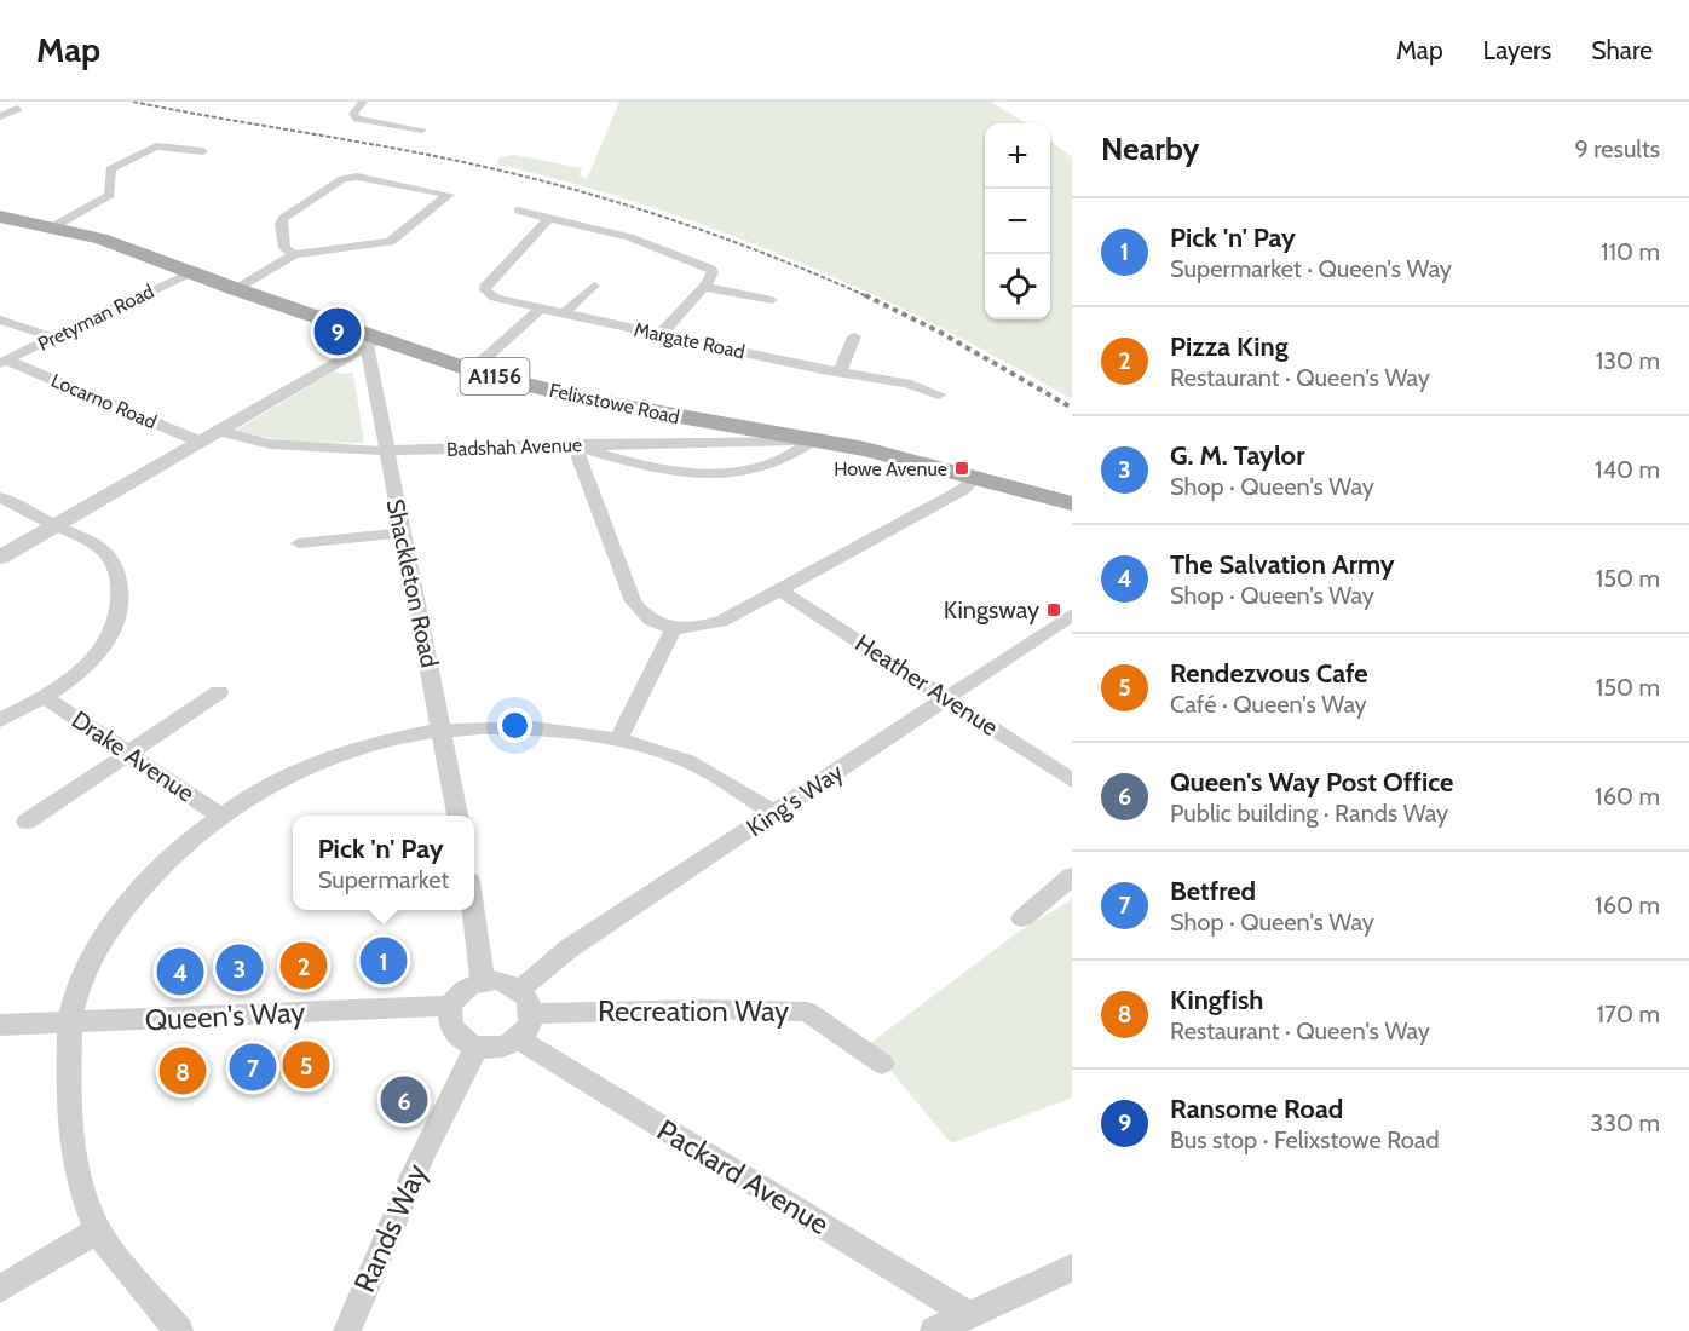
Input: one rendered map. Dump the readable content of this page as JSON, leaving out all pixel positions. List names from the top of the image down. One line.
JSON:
{"streets":{"main road":["A1156","Felixstowe Road"],"street":["Pretyman Road","Margate Road","Locarno Road","Badshah Avenue","Shackleton Road","Heather Avenue","Drake Avenue","King's Way","Recreation Way","Queen's Way","Packard Avenue","Rands Way"]},"crossings":[["Pretyman Road","Locarno Road"],["Pretyman Road","Felixstowe Road"],["Felixstowe Road","Badshah Avenue"],["Felixstowe Road","Shackleton Road"],["Badshah Avenue","Shackleton Road"],["Heather Avenue","King's Way"],["King's Way","Recreation Way"],["King's Way","Queen's Way"],["King's Way","Packard Avenue"],["King's Way","Rands Way"],["Recreation Way","Queen's Way"],["Recreation Way","Packard Avenue"],["Recreation Way","Rands Way"],["Queen's Way","Packard Avenue"],["Queen's Way","Rands Way"],["Packard Avenue","Rands Way"]],"places":{"transit":["Howe Avenue","Kingsway"]},"page":{"header":"Map","nav":["Map","Layers","Share"],"heading":["Nearby","9 results"],"map_buttons":["+","−"],"list":[{"mark":"1","name":"Pick 'n' Pay","note":"Supermarket · Queen's Way","value":"110 m"},{"mark":"2","name":"Pizza King","note":"Restaurant · Queen's Way","value":"130 m"},{"mark":"3","name":"G. M. Taylor","note":"Shop · Queen's Way","value":"140 m"},{"mark":"4","name":"The Salvation Army","note":"Shop · Queen's Way","value":"150 m"},{"mark":"5","name":"Rendezvous Cafe","note":"Café · Queen's Way","value":"150 m"},{"mark":"6","name":"Queen's Way Post Office","note":"Public building · Rands Way","value":"160 m"},{"mark":"7","name":"Betfred","note":"Shop · Queen's Way","value":"160 m"},{"mark":"8","name":"Kingfish","note":"Restaurant · Queen's Way","value":"170 m"},{"mark":"9","name":"Ransome Road","note":"Bus stop · Felixstowe Road","value":"330 m"}],"pins":["9","1","2","3","4","5","7","8","6"],"popup":["Pick 'n' Pay","Supermarket"]}}
